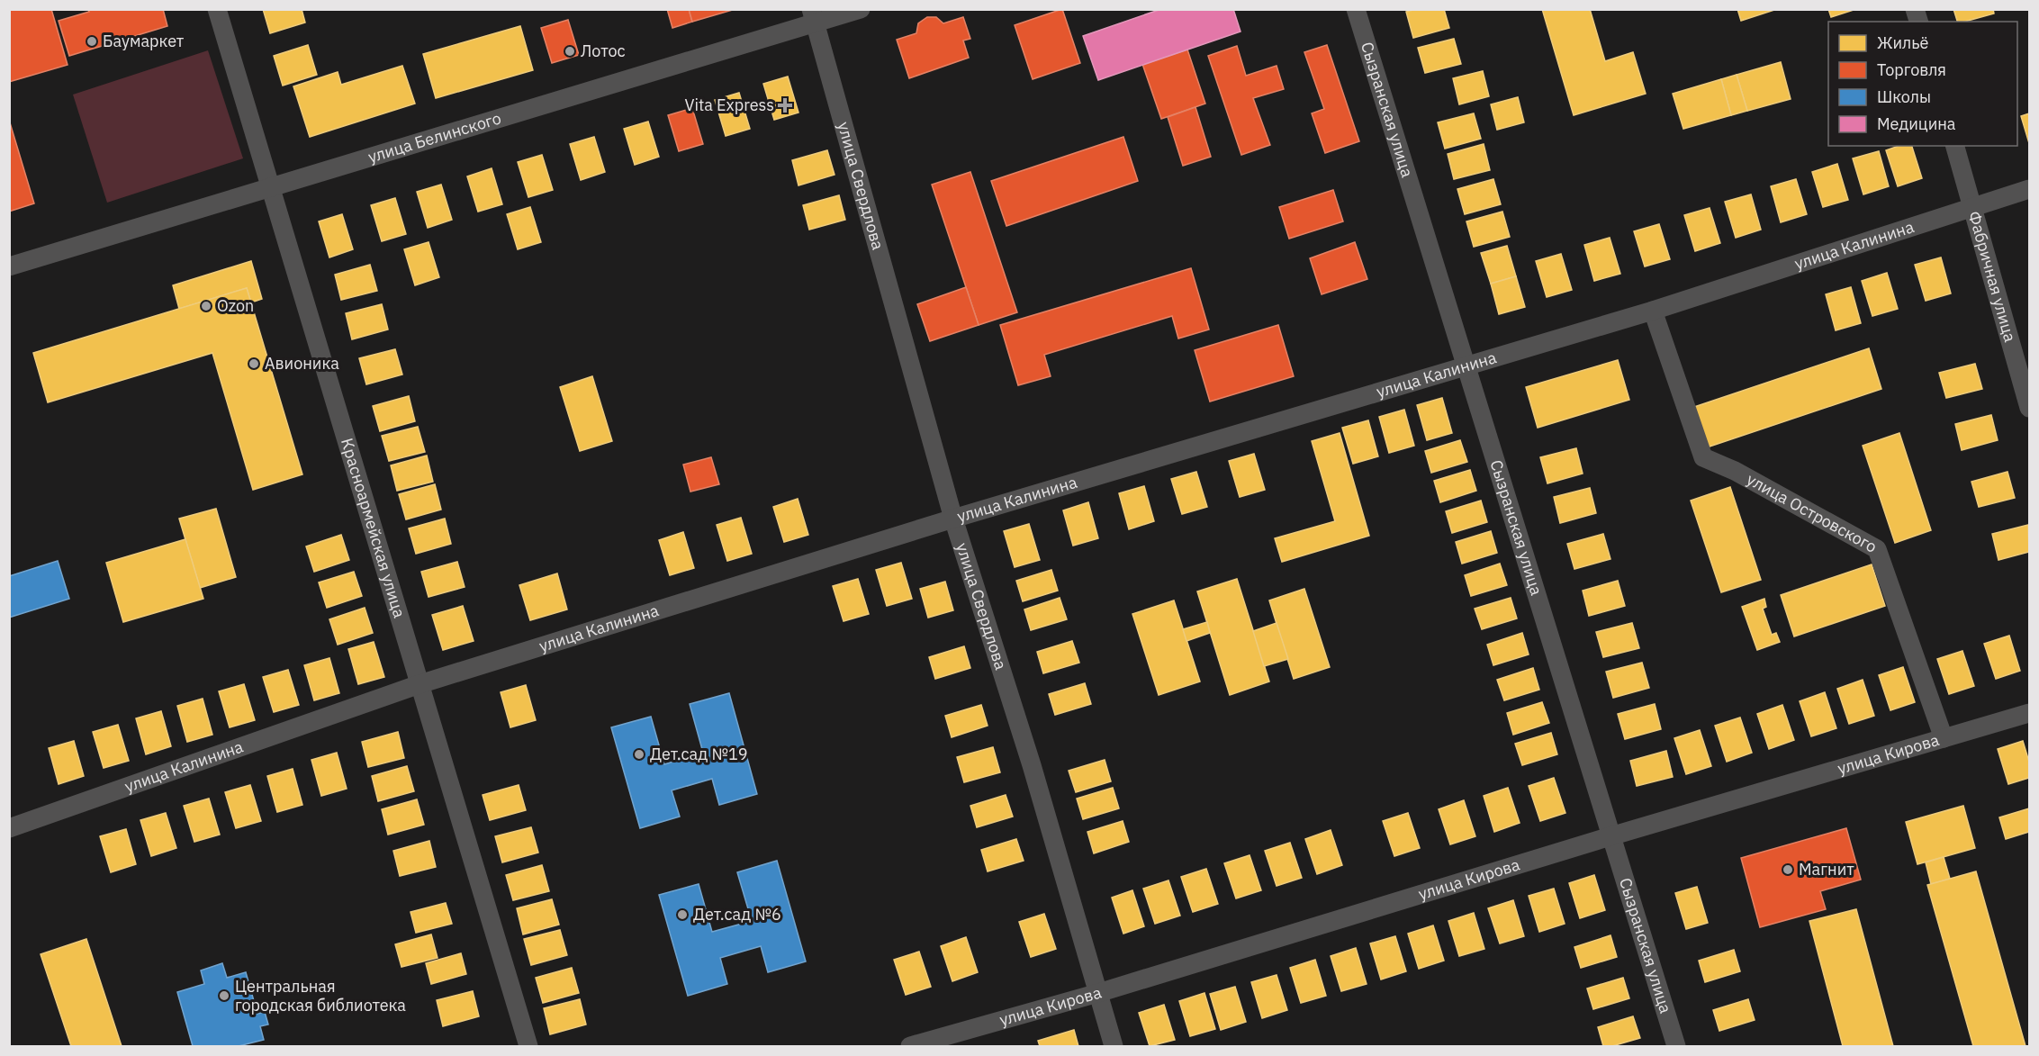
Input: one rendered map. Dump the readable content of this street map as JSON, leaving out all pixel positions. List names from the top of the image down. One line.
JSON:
{"streets":{"street":["Сызранская улица","улица Белинского","улица Свердлова","улица Калинина","Фабричная улица","улица Островского","Красноармейская улица","улица Кирова"]},"crossings":[["Сызранская улица","улица Калинина"],["Сызранская улица","улица Кирова"],["улица Белинского","улица Свердлова"],["улица Белинского","Красноармейская улица"],["улица Свердлова","улица Калинина"],["улица Свердлова","улица Кирова"],["улица Калинина","Фабричная улица"],["улица Калинина","улица Островского"],["улица Калинина","Красноармейская улица"],["улица Островского","улица Кирова"]],"places":{"other":["Баумаркет","Лотос","Ozon","Авионика","Дет.сад №19","Магнит","Дет.сад №6","Центральная городская библиотека"],"health":["Vita Express"]},"legend":["Жильё","Торговля","Школы","Медицина"]}
